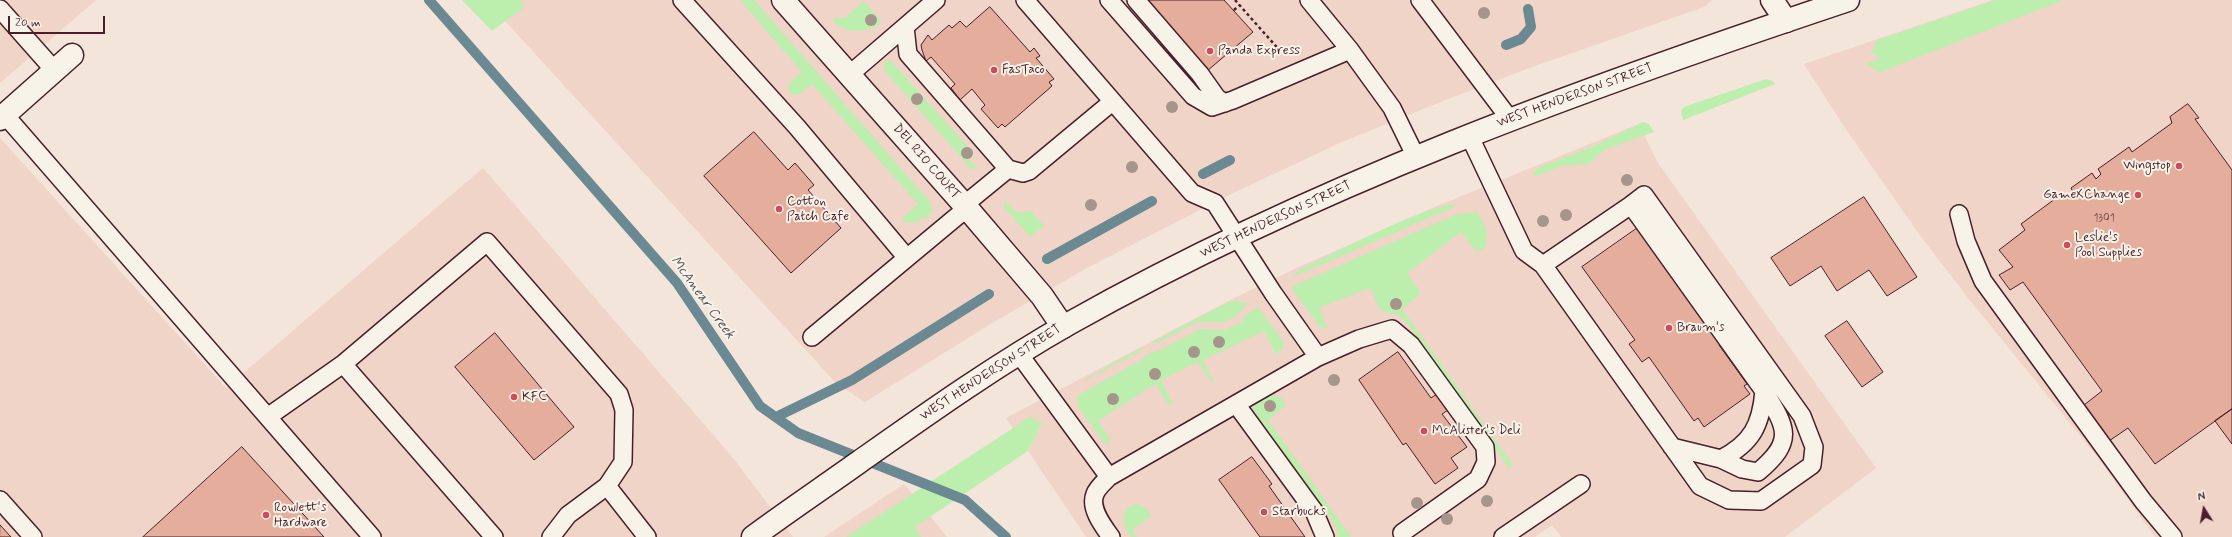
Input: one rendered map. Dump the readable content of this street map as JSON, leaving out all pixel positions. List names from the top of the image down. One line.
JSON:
{"streets":{"main road":["WEST HENDERSON STREET","DEL RIO COURT"]},"crossings":[["WEST HENDERSON STREET","DEL RIO COURT"]],"water":["McAnear Creek"],"places":["Panda Express","FasTaco","Wingstop","GameXChange","Cotton Patch Cafe","Leslie's Pool Supplies","Braum's","KFC","McAlister's Deli","Starbucks","Rowlett's Hardware"],"house_numbers":["1301"],"scale_bar":"20 m","north":"top"}
